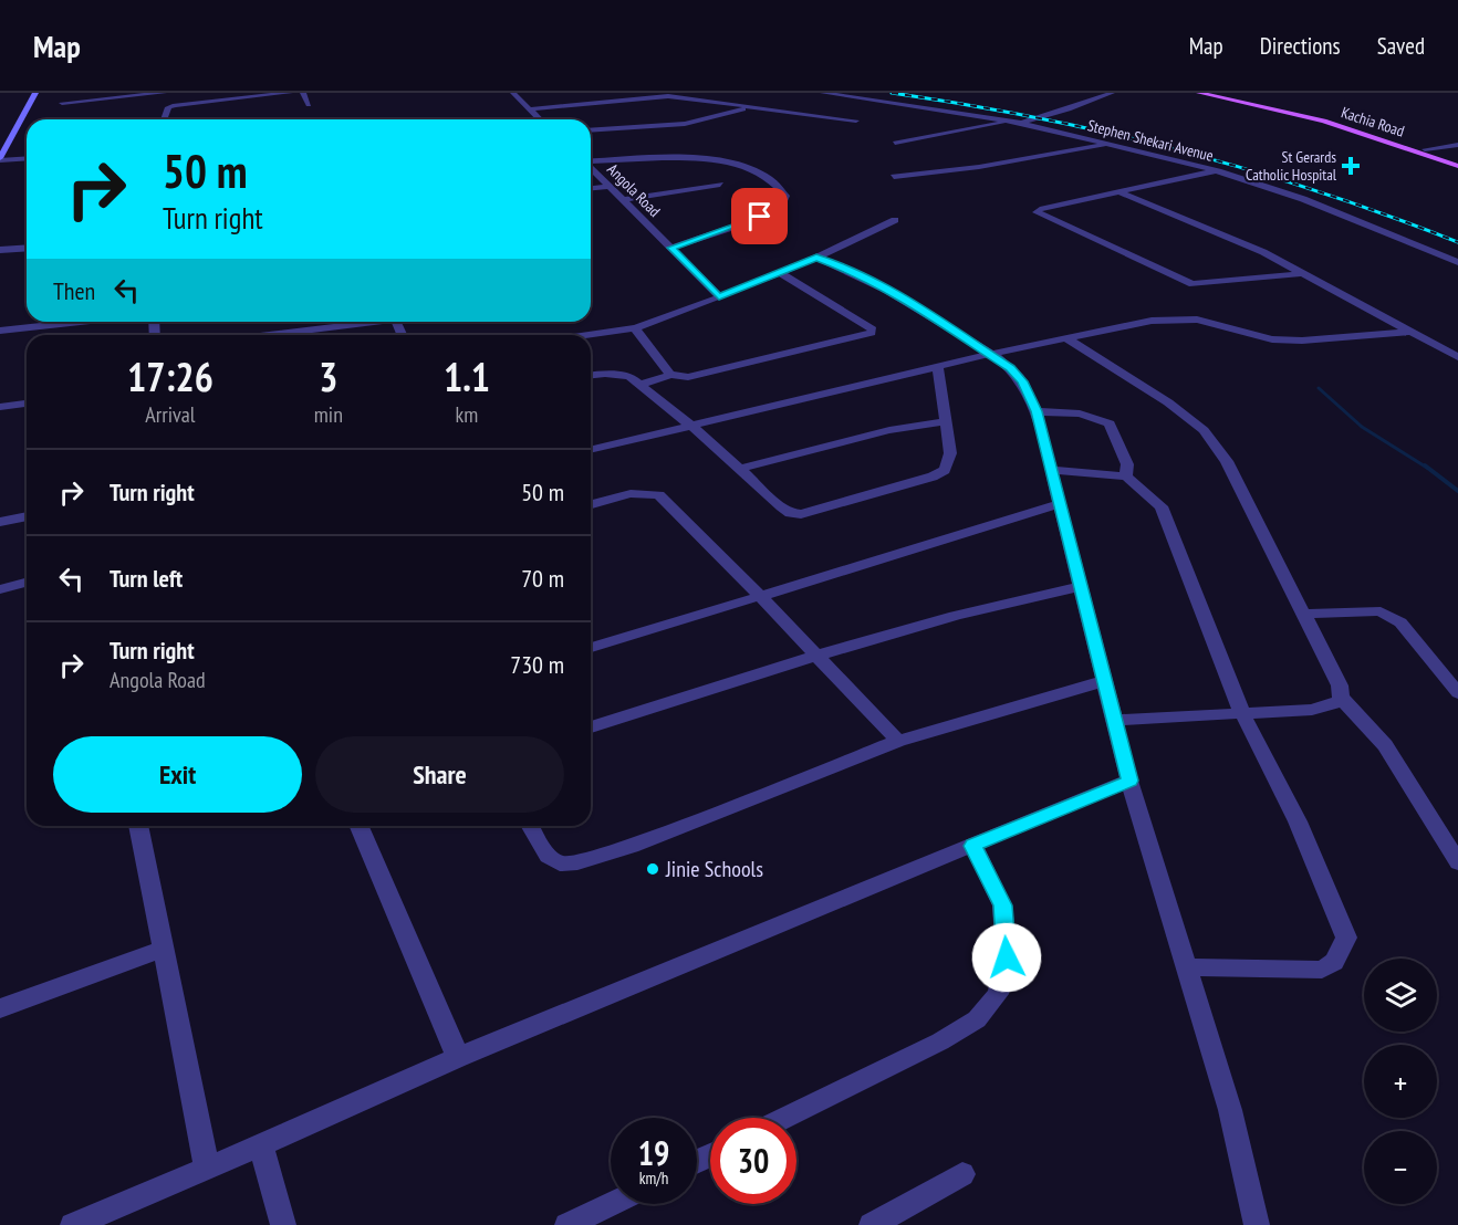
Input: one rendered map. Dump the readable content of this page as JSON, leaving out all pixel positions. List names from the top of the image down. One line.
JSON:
{"streets":{"main road":["Kachia Road"],"street":["Stephen Shekari Avenue","Angola Road"]},"places":{"health":["St Gerards Catholic Hospital"],"other":["Jinie Schools"]},"page":{"header":"Map","nav":["Map","Directions","Saved"],"turn":["50 m","Turn right"],"then":"Then","eta":["17:26","Arrival","3","min","1.1","km"],"list":[{"name":"Turn right","value":"50 m"},{"name":"Turn left","value":"70 m"},{"name":"Turn right","note":"Angola Road","value":"730 m"}],"buttons":["Exit","Share"],"map_buttons":["+","−"],"speed":"19 km/h","limit":"30"}}
